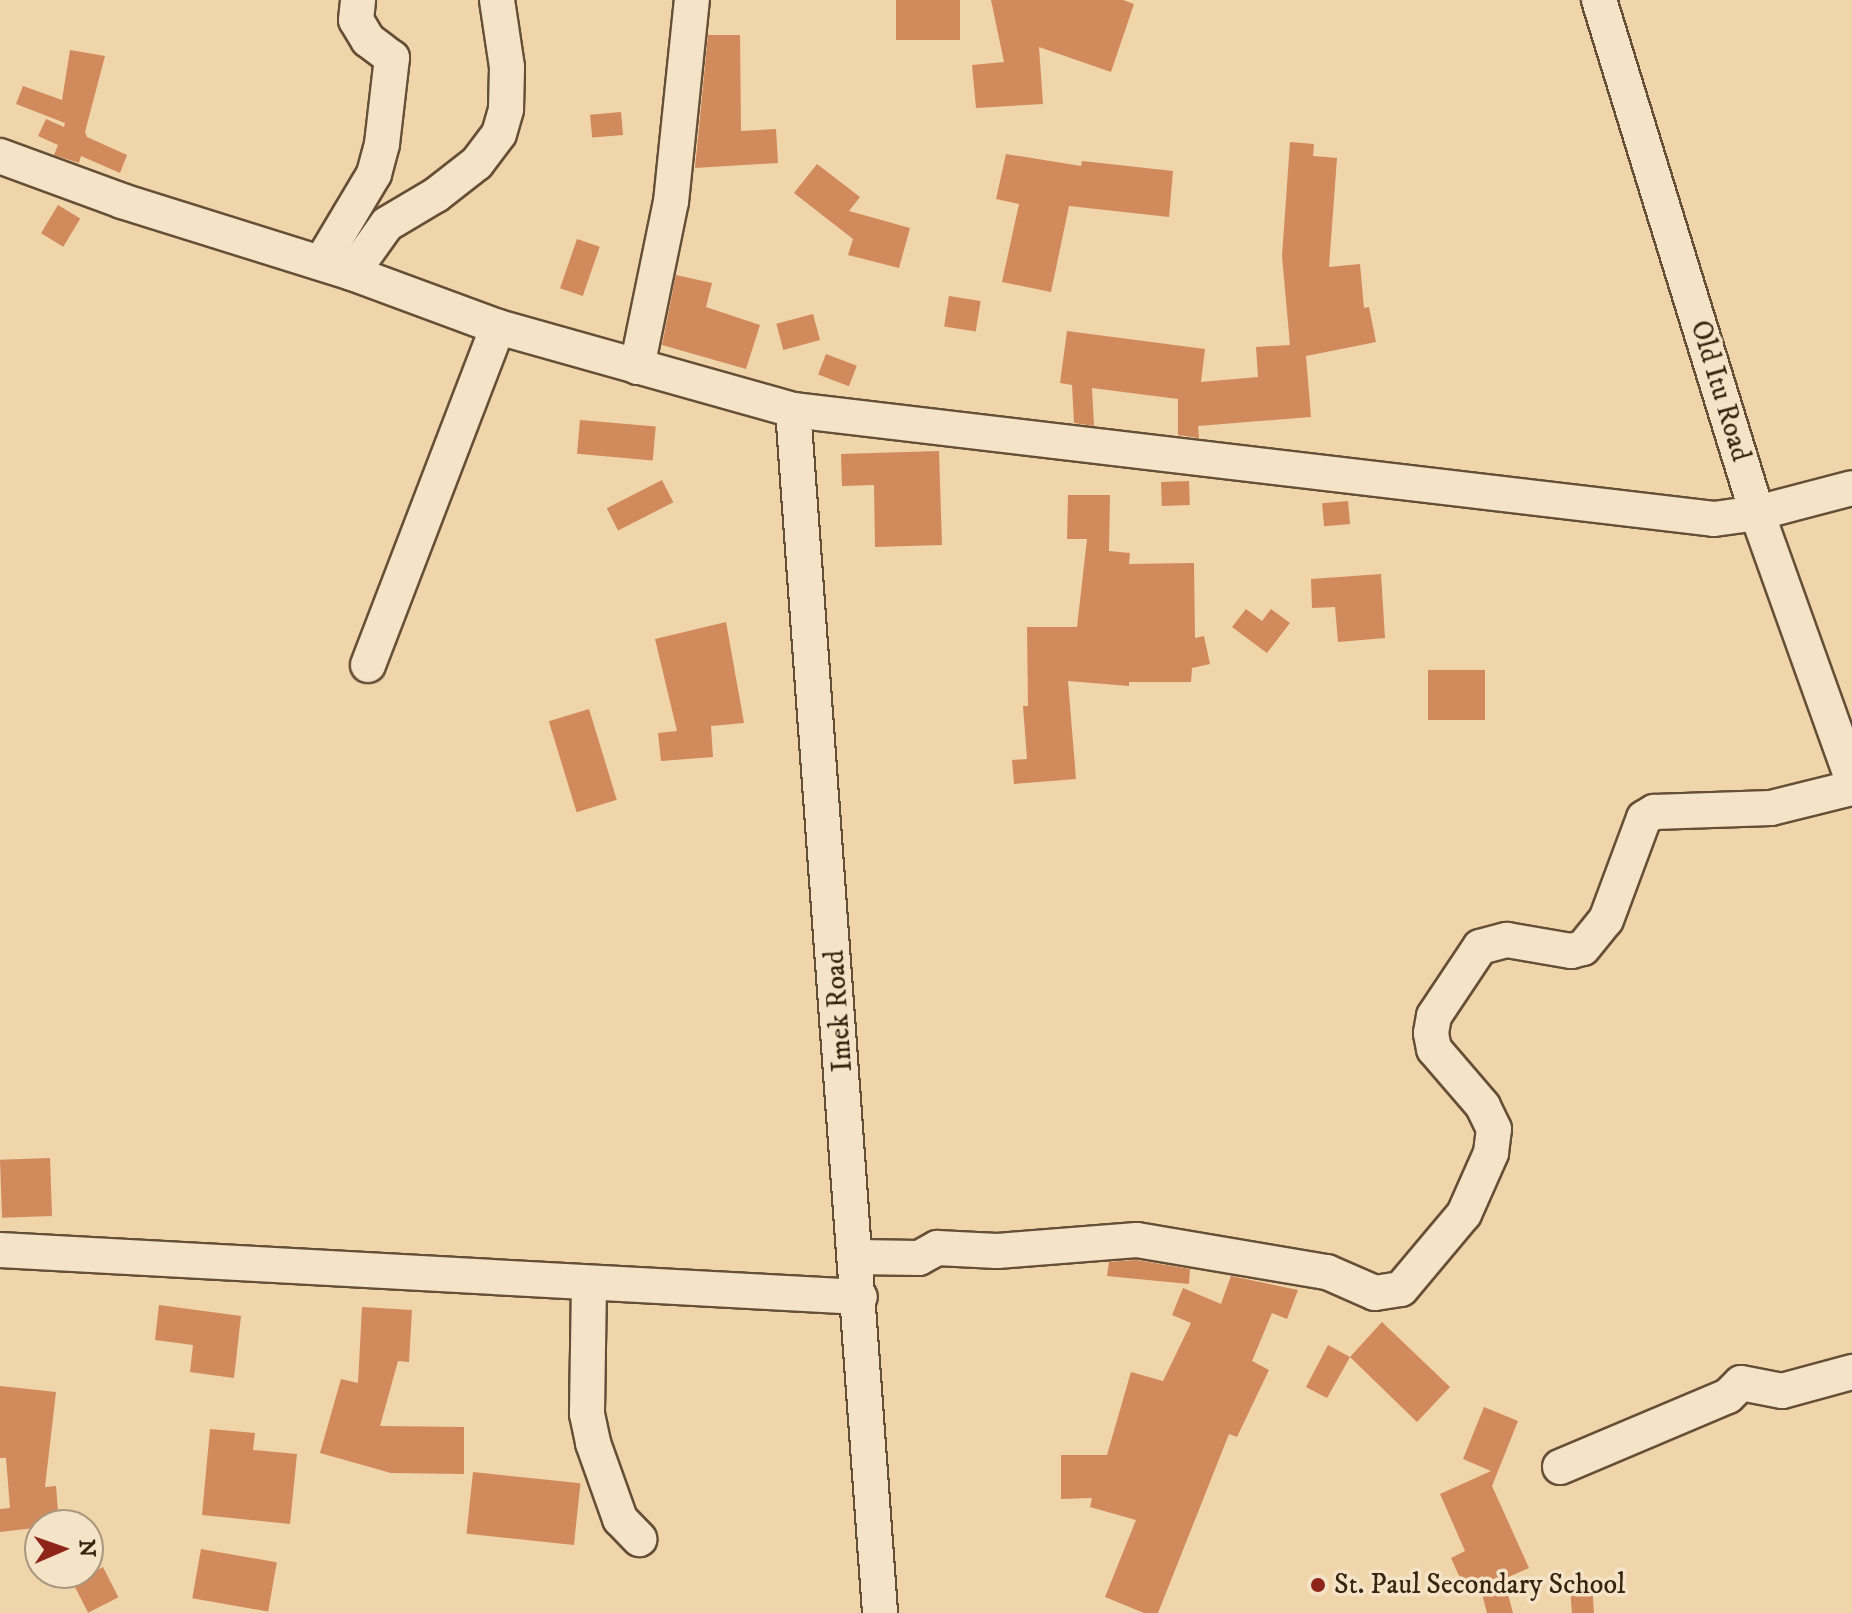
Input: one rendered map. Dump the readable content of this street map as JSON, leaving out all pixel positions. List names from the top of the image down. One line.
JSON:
{"streets":{"street":["Old Itu Road","Imek Road"]},"places":["St. Paul Secondary School"],"north":"right"}
